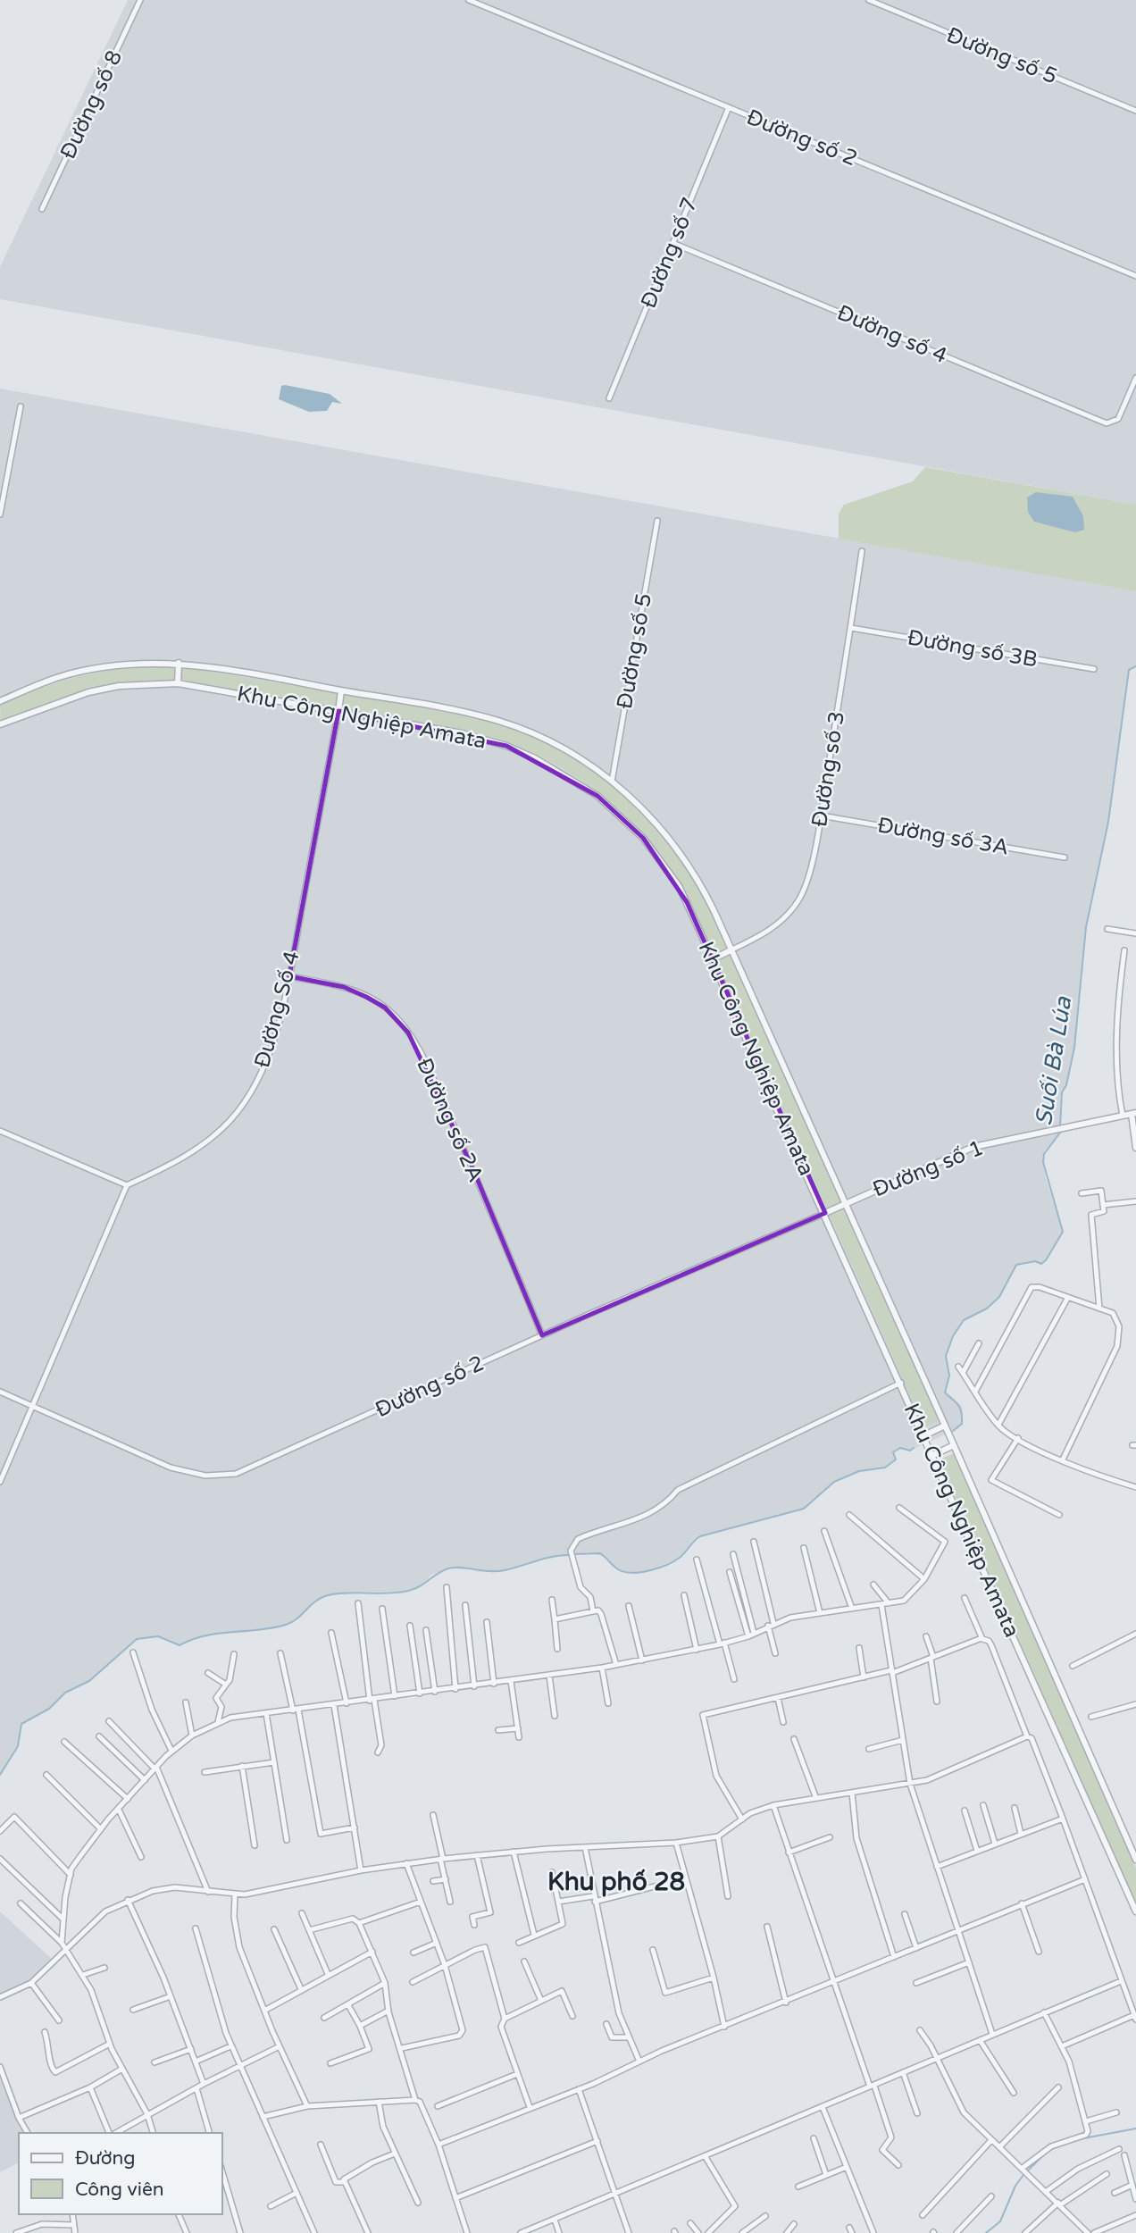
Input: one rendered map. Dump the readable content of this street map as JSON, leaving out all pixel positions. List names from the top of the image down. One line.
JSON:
{"streets":{"street":["Đường số 5","Đường số 8","Đường số 2","Đường số 7","Đường số 4","Đường số 3B","Khu Công Nghiệp Amata","Đường số 3","Đường số 3A","Đường Số 4","Đường số 2A","Đường số 1"]},"crossings":[["Đường số 5","Khu Công Nghiệp Amata"],["Đường số 2","Đường số 7"],["Đường số 2","Khu Công Nghiệp Amata"],["Đường số 2","Đường số 2A"],["Đường số 2","Đường số 1"],["Đường số 7","Đường số 4"],["Đường số 3B","Đường số 3"],["Khu Công Nghiệp Amata","Đường số 3"],["Khu Công Nghiệp Amata","Đường Số 4"],["Khu Công Nghiệp Amata","Đường số 1"],["Đường số 3","Đường số 3A"],["Đường Số 4","Đường số 2A"]],"districts":["Khu phố 28"],"water":["Suối Bà Lúa"],"legend":["Đường","Công viên"]}
